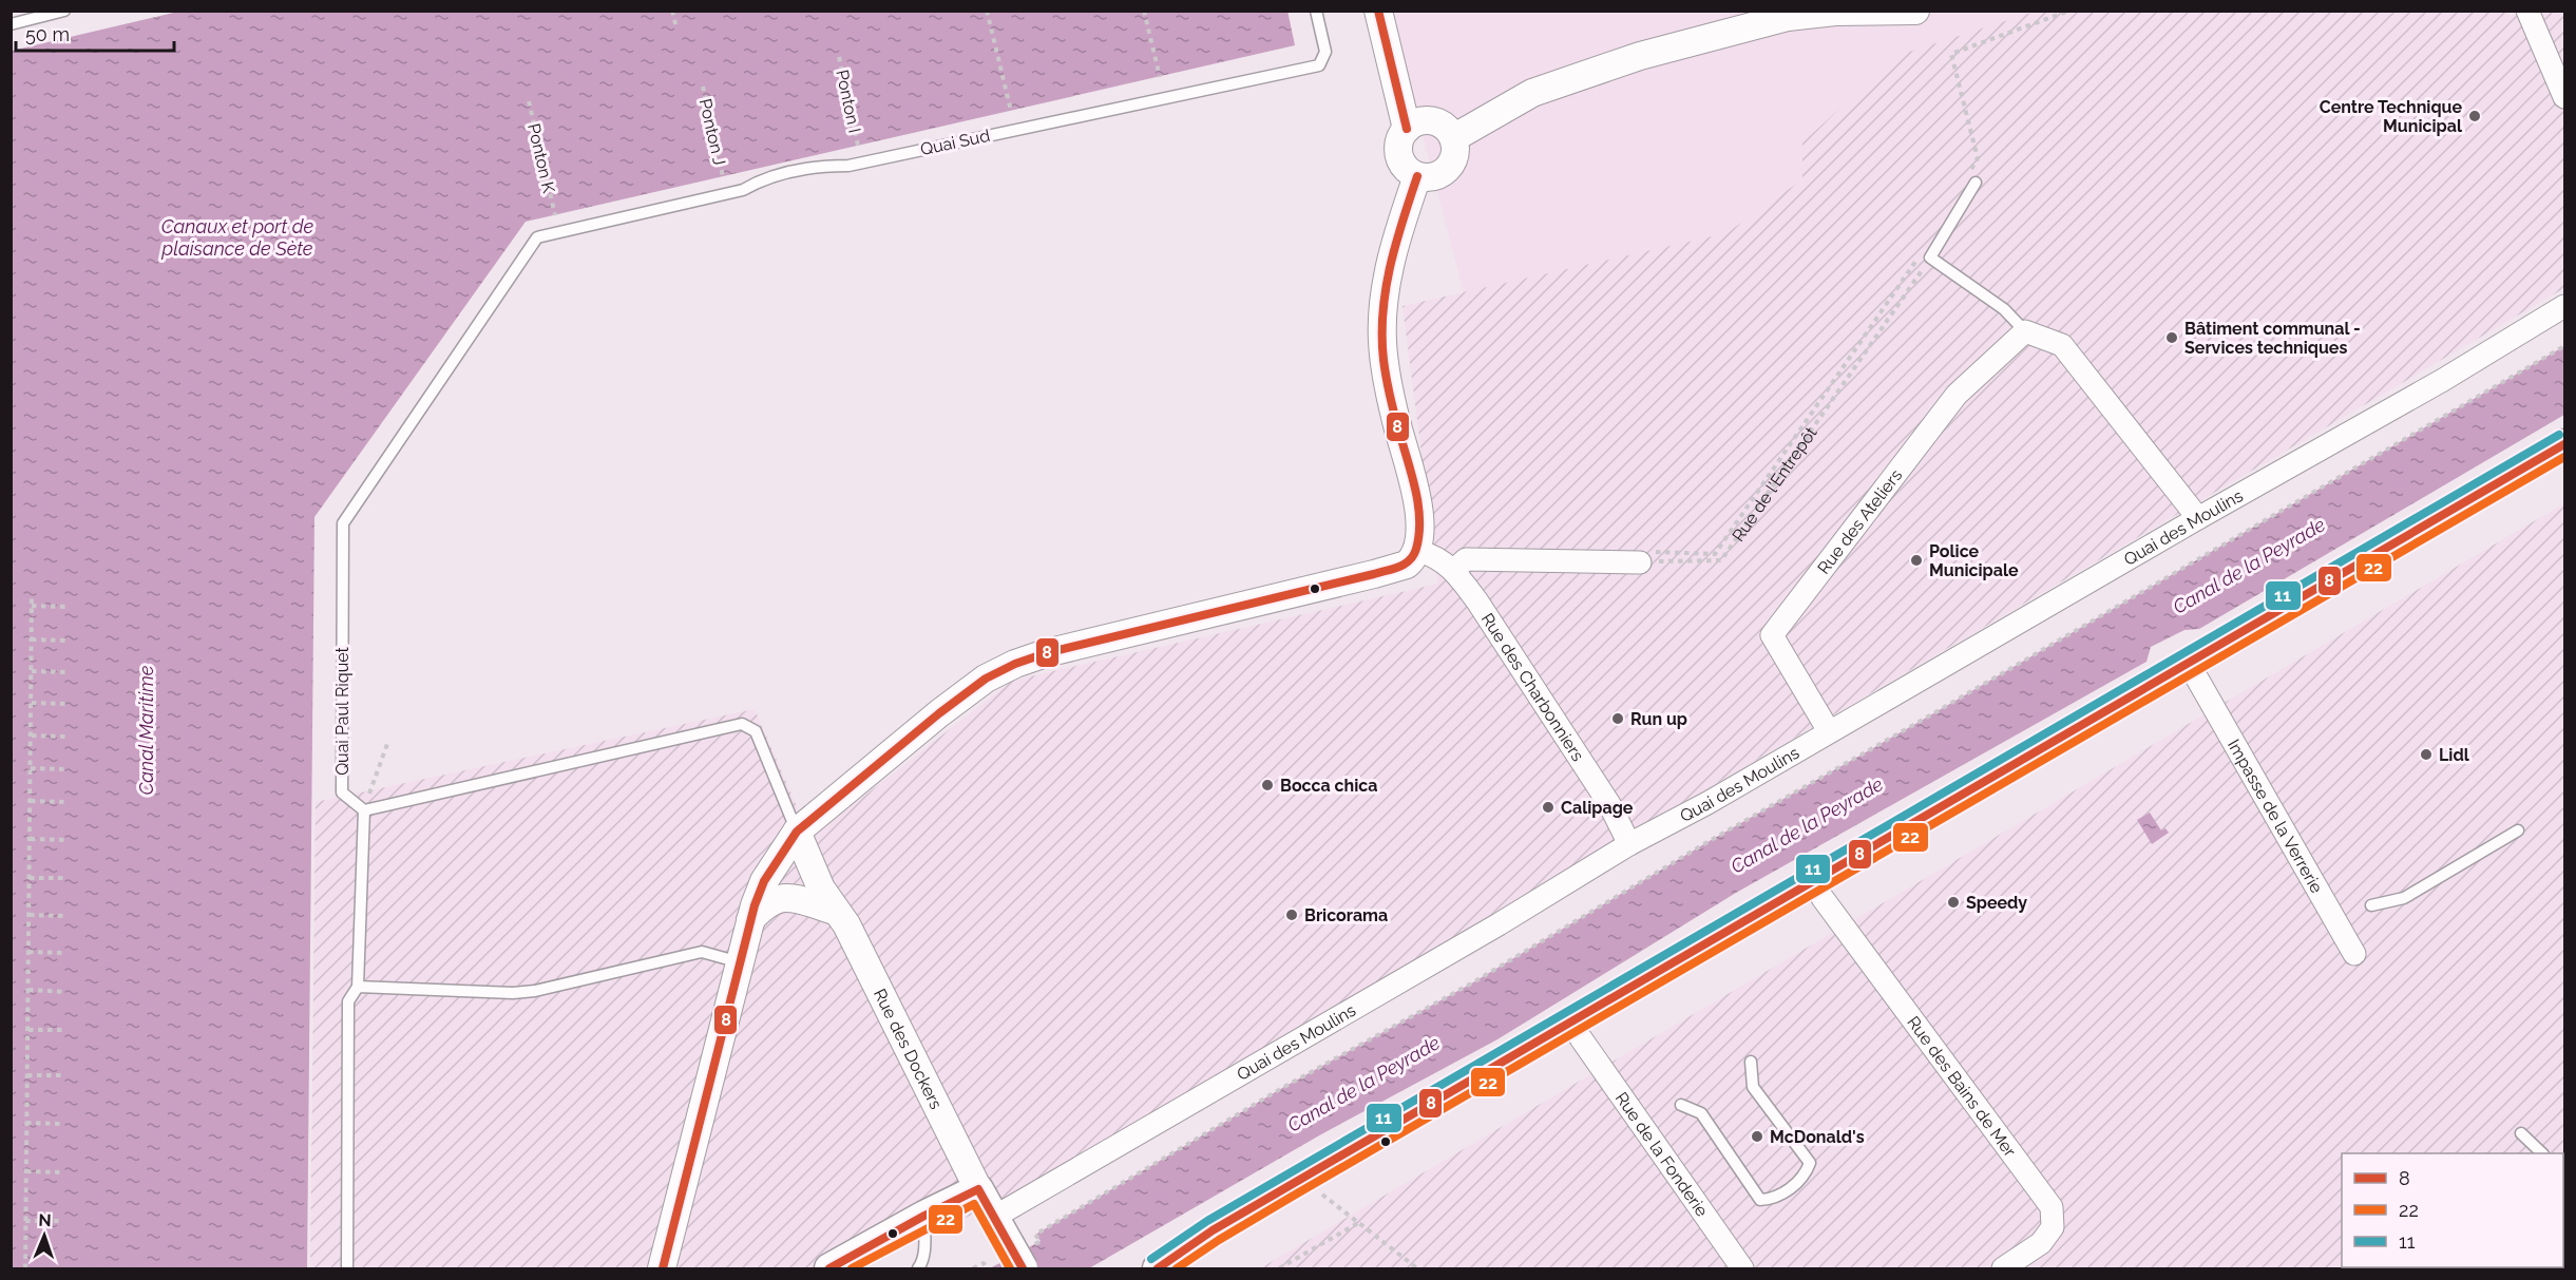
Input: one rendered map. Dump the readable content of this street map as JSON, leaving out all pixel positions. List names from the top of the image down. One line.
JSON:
{"streets":{"street":["Rue des Ateliers","Quai des Moulins","Rue des Charbonniers","Impasse de la Verrerie","Rue des Dockers","Rue des Bains de Mer","Rue de la Fonderie"],"lane":["Quai Sud","Quai Paul Riquet"],"path":["Ponton I","Ponton J","Ponton K","Rue de l'Entrepôt"]},"crossings":[["Quai Sud","Quai Paul Riquet"],["Rue des Ateliers","Quai des Moulins"],["Quai des Moulins","Rue des Charbonniers"]],"water":["Canaux et port de plaisance de Sète","Canal de la Peyrade","Canal Maritime"],"places":["Centre Technique Municipal","Bâtiment communal - Services techniques","Police Municipale","Run up","Lidl","Bocca chica","Calipage","Speedy","Bricorama","McDonald's"],"lines":["transit line 8","transit line 11","transit line 22"],"legend":["8","22","11"],"scale_bar":"50 m","north":"top"}
